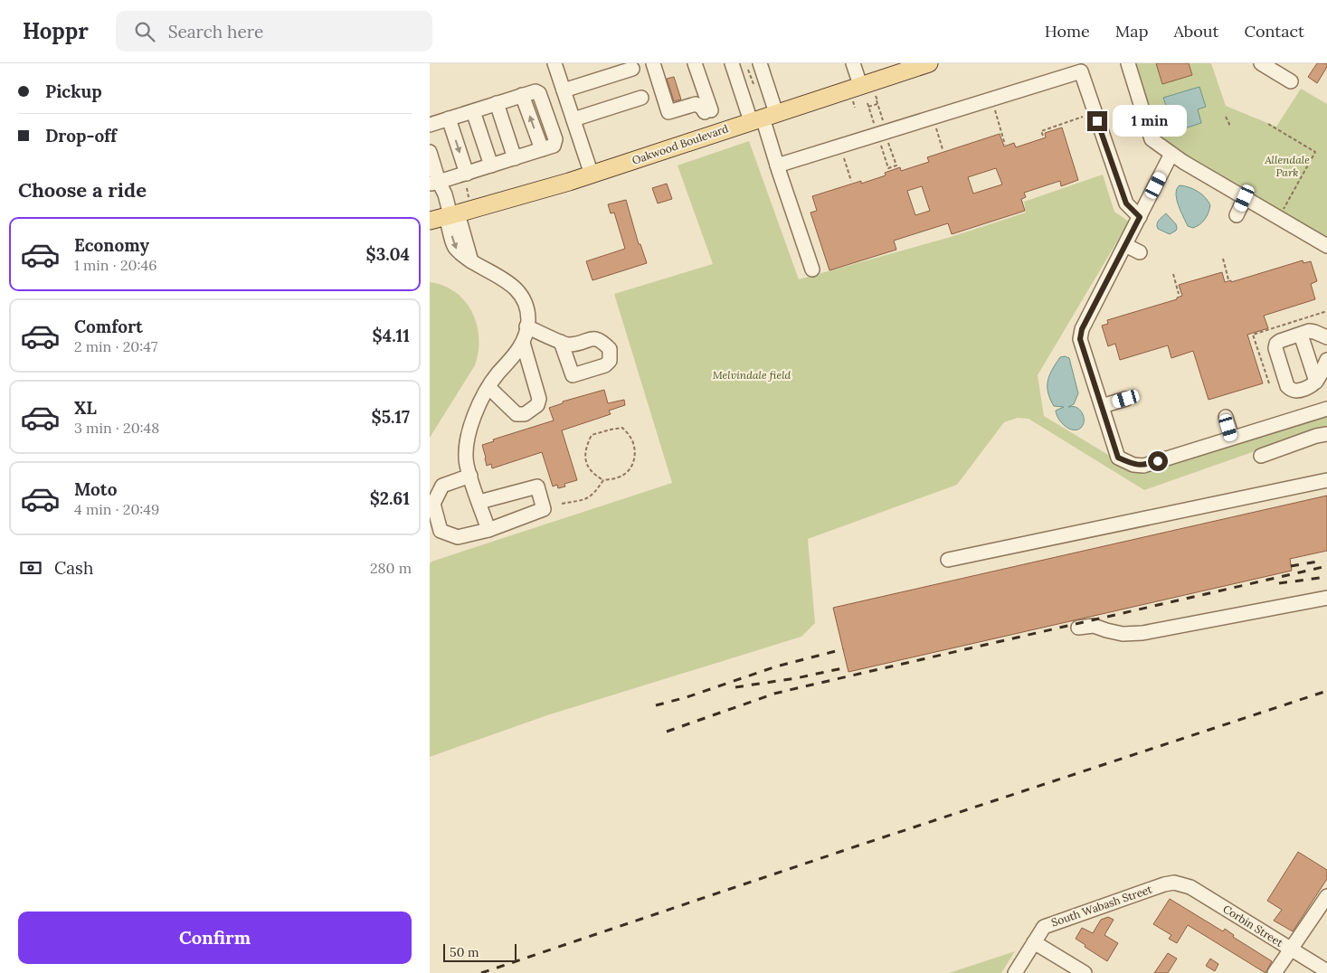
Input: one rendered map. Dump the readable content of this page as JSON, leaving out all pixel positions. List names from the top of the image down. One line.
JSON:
{"streets":{"main road":["Oakwood Boulevard"],"street":["South Wabash Street","Corbin Street"]},"crossings":[["South Wabash Street","Corbin Street"]],"parks":["Allendale Park","Melvindale field"],"scale_bar":"50 m","page":{"header":"Hoppr","search":"Search here","nav":["Home","Map","About","Contact"],"banner":["Pickup","Drop-off"],"bubble":"1 min","heading":"Choose a ride","list":[{"name":"Economy","note":"1 min · 20:46","value":"$3.04"},{"name":"Comfort","note":"2 min · 20:47","value":"$4.11"},{"name":"XL","note":"3 min · 20:48","value":"$5.17"},{"name":"Moto","note":"4 min · 20:49","value":"$2.61"}],"pay":["Cash","280 m"],"buttons":"Confirm","scale":"50 m"}}
